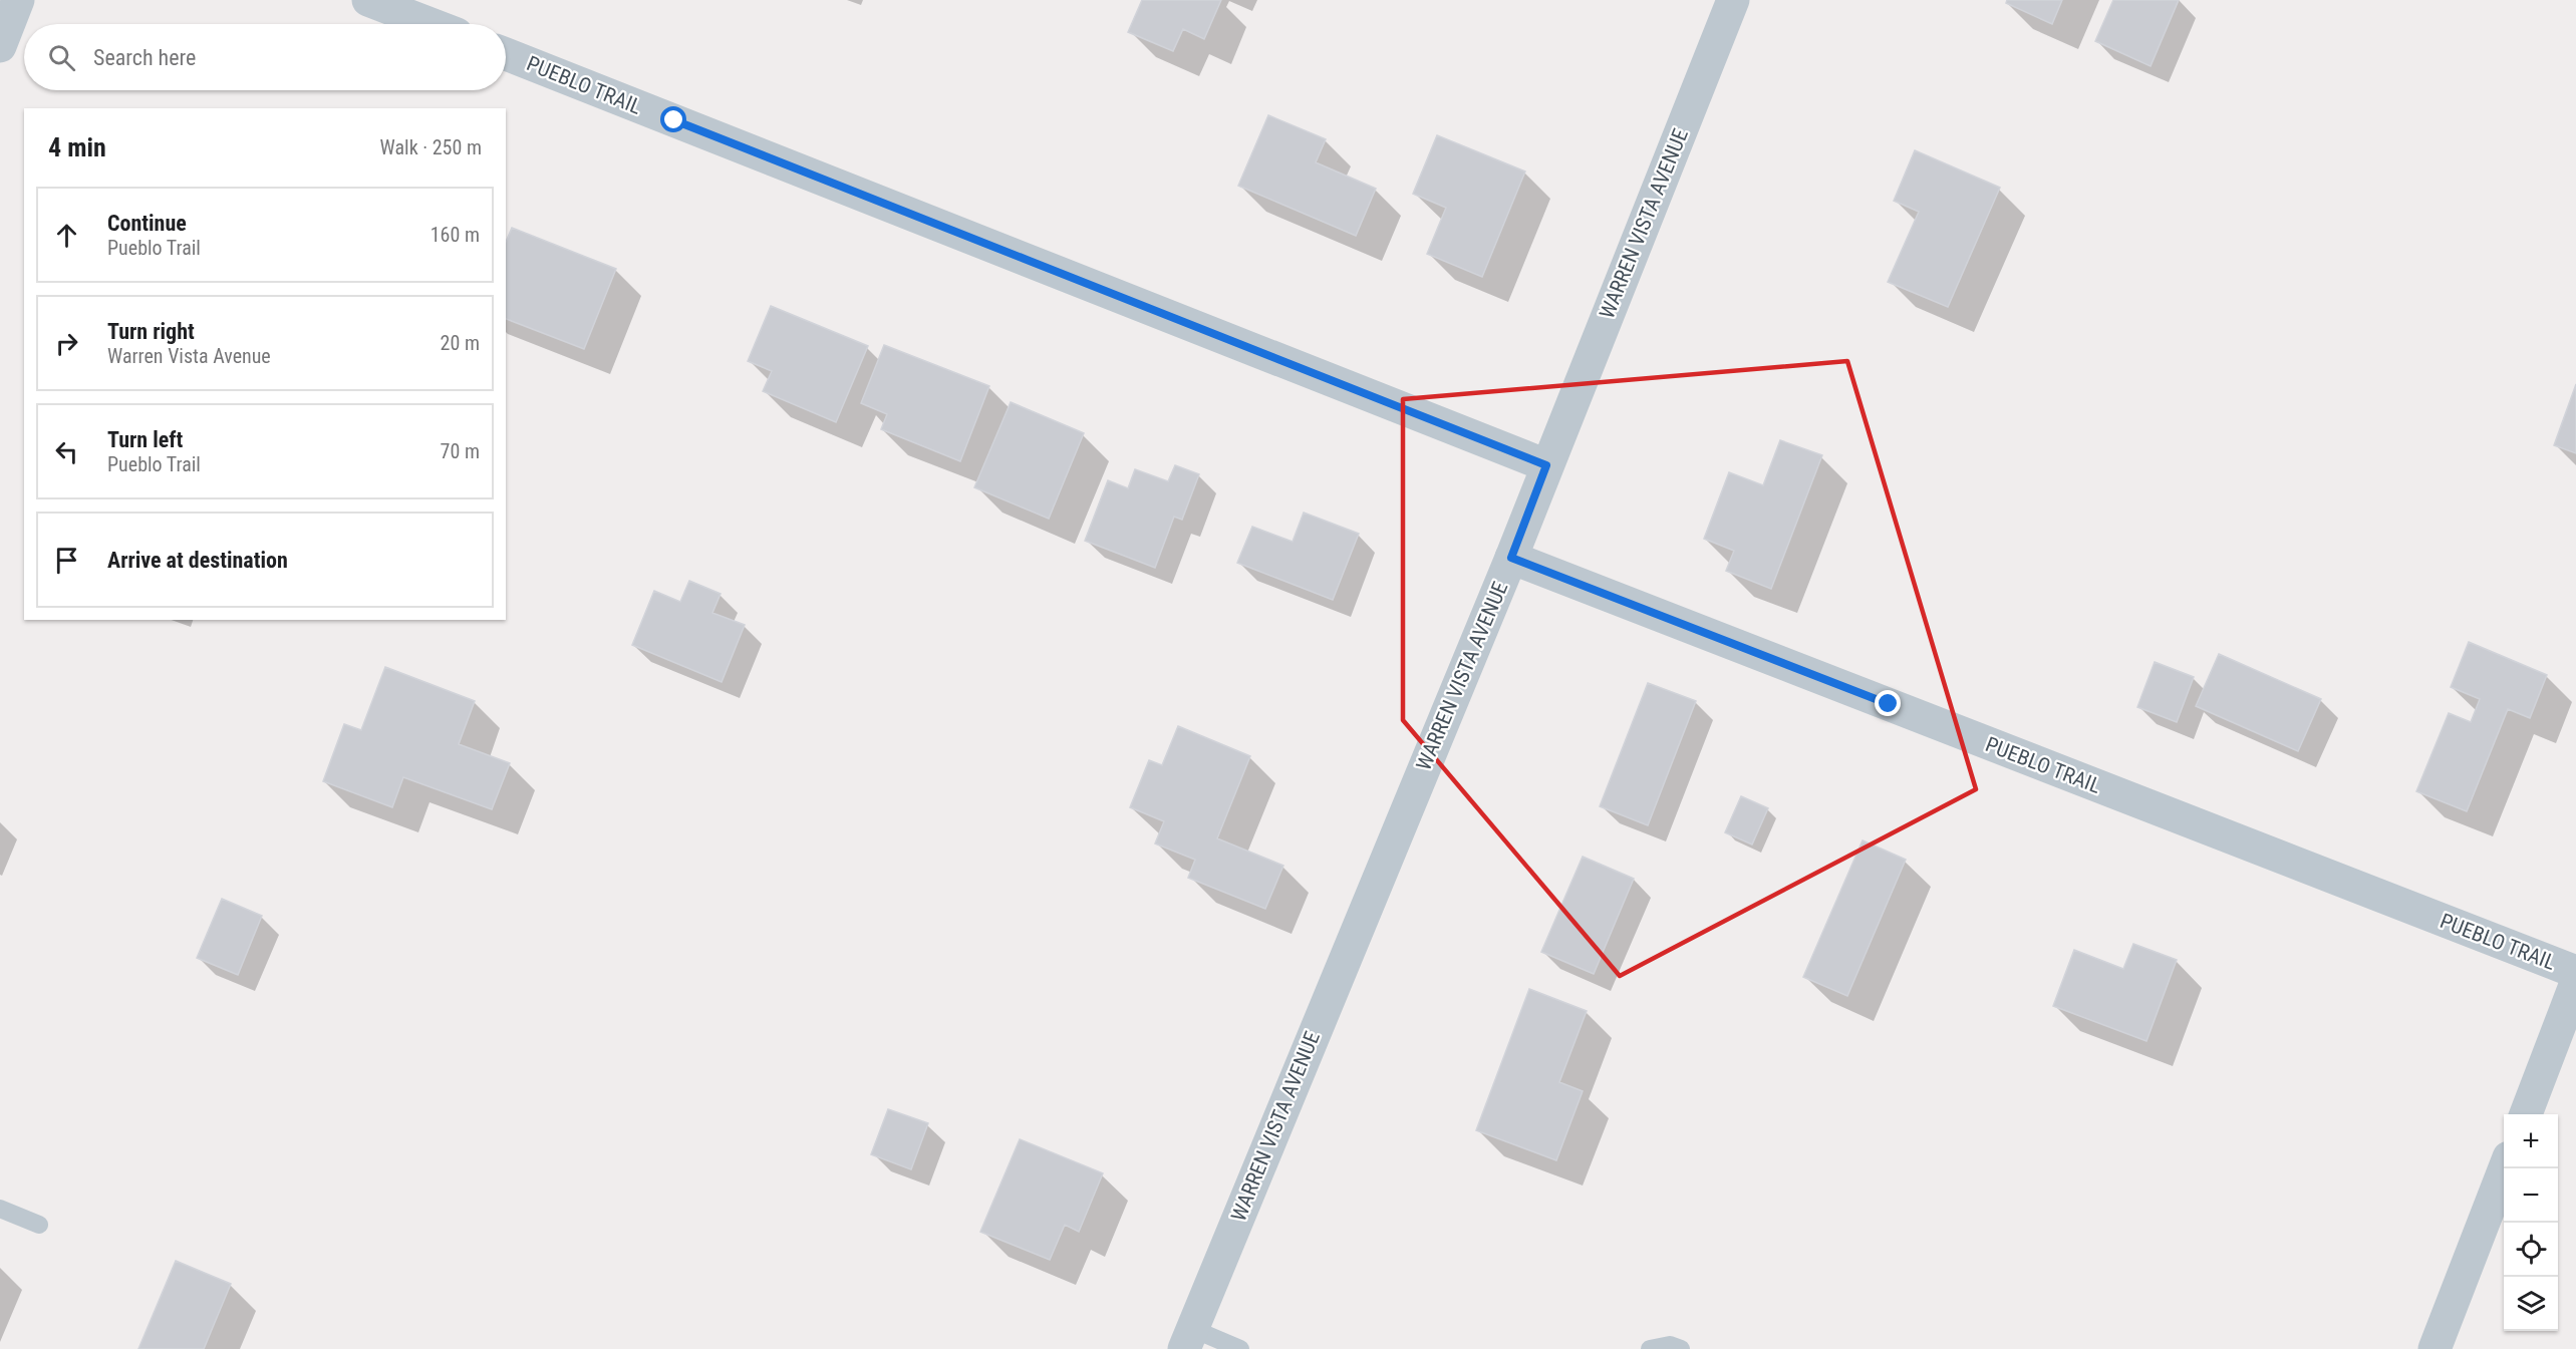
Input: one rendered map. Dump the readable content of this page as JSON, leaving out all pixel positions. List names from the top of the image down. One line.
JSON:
{"streets":{"street":["PUEBLO TRAIL","WARREN VISTA AVENUE"]},"crossings":[["PUEBLO TRAIL","WARREN VISTA AVENUE"]],"page":{"search":"Search here","heading":["4 min","Walk · 250 m"],"list":[["Continue","Pueblo Trail","160 m"],["Turn right","Warren Vista Avenue","20 m"],["Turn left","Pueblo Trail","70 m"],"Arrive at destination"],"map_buttons":["+","−"]}}
